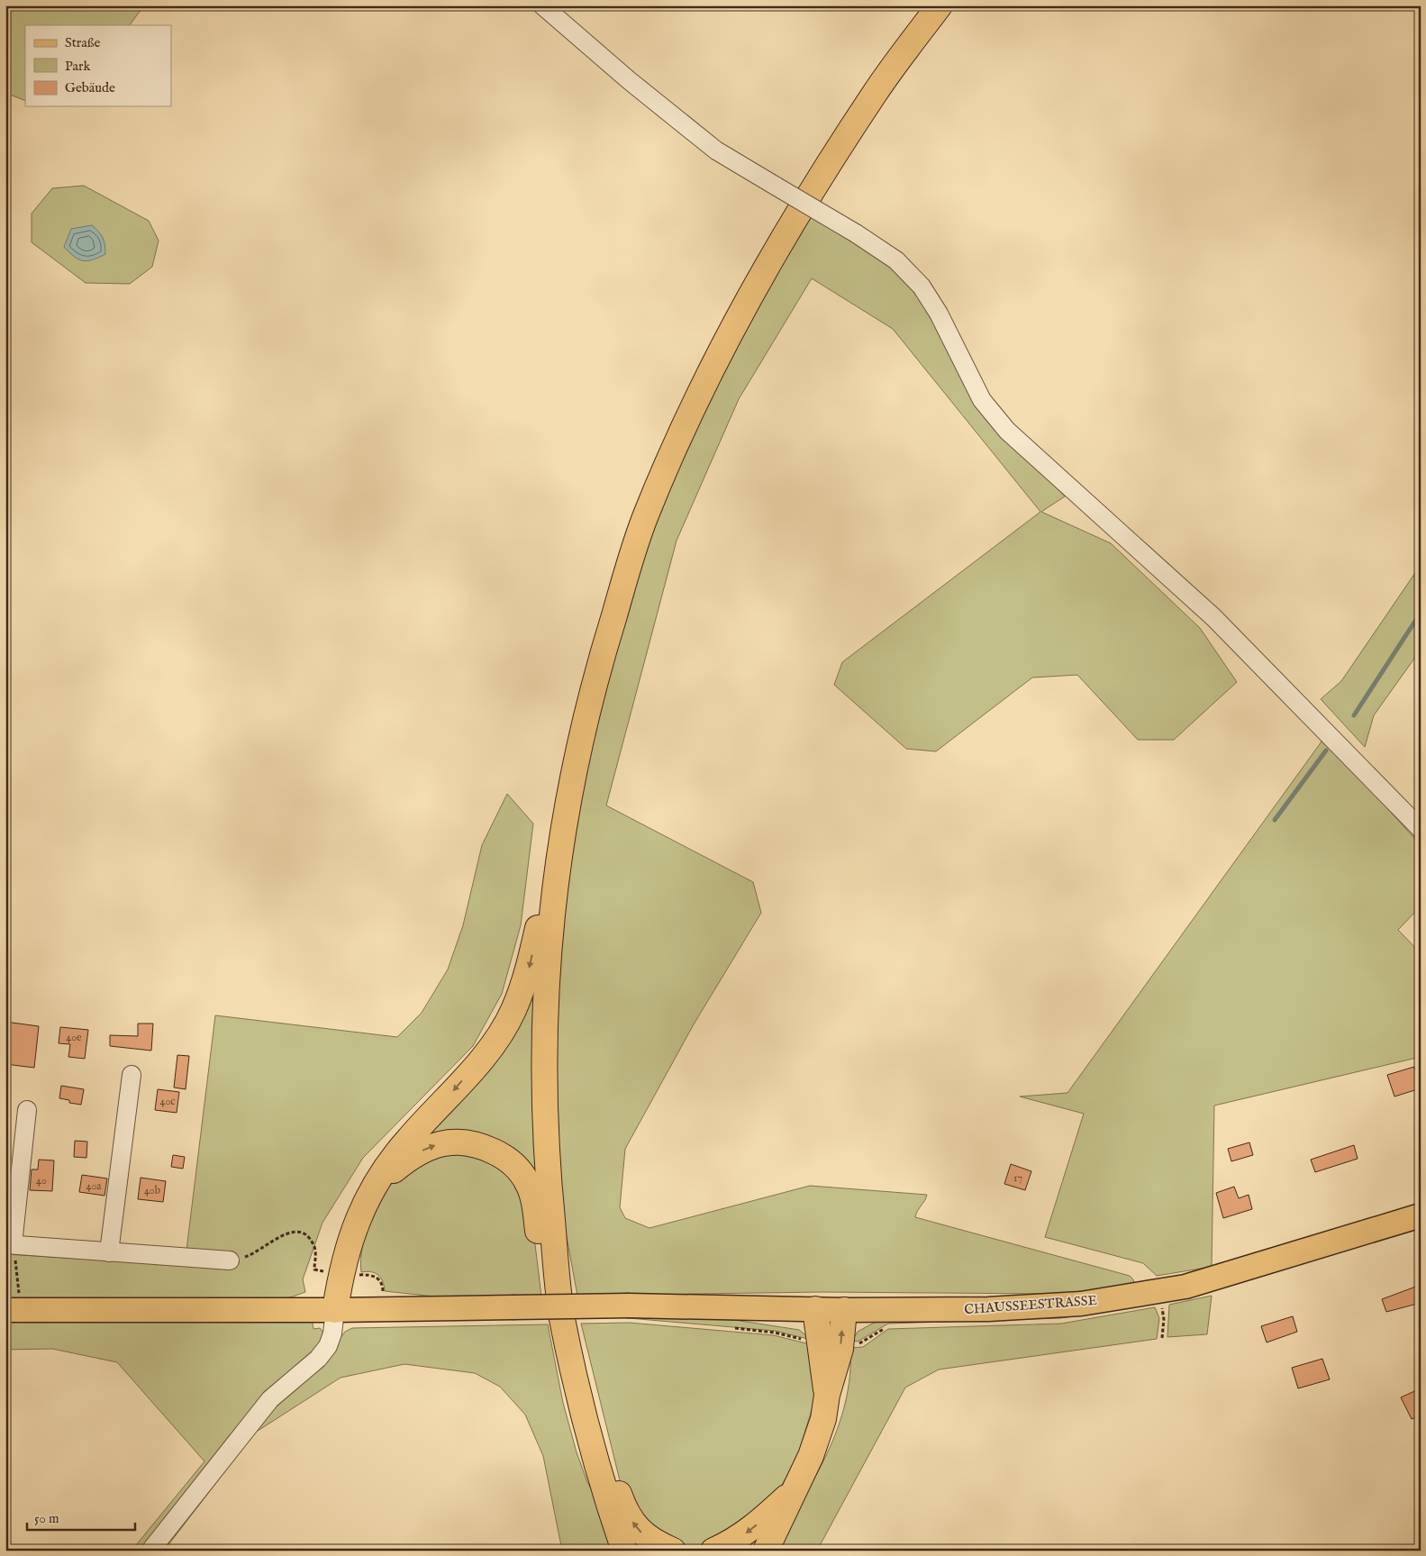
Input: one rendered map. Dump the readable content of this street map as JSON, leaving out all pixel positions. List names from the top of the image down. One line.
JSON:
{"streets":{"main road":["CHAUSSEESTRASSE"]},"house_numbers":["40e","40c","17","40","40a","40b"],"legend":["Straße","Park","Gebäude"],"scale_bar":"50 m"}
